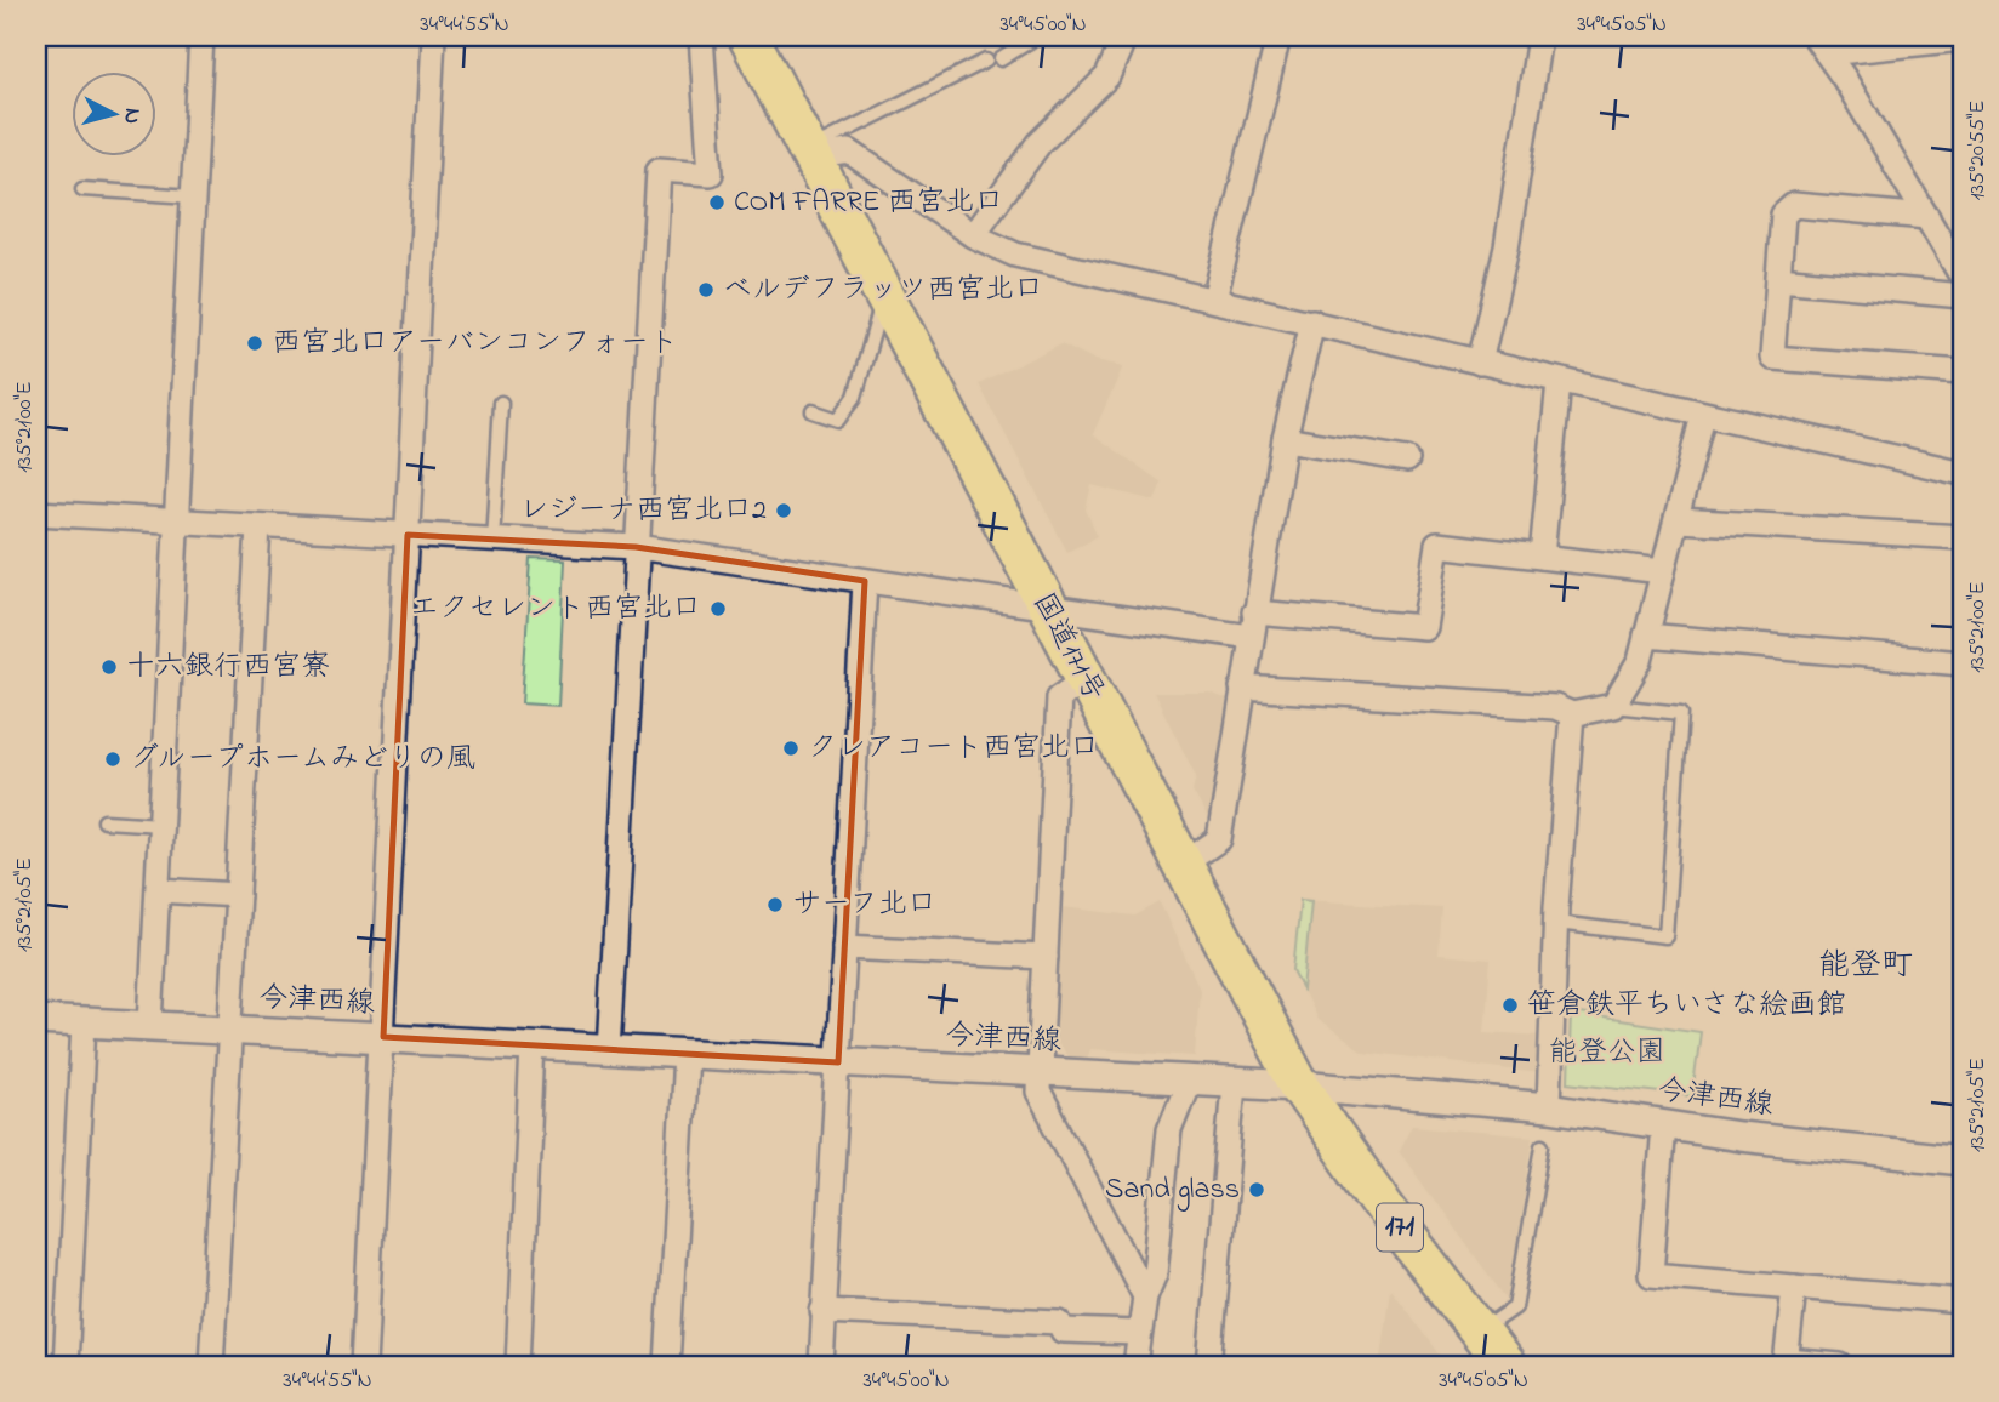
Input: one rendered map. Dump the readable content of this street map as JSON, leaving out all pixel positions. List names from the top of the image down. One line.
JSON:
{"streets":{"highway":["国道171号","171"],"street":["今津西線"]},"crossings":[["国道171号","今津西線"]],"districts":["能登町"],"parks":["能登公園"],"places":["COM FARRE 西宮北口","ベルデフラッツ西宮北口","西宮北口アーバンコンフォート","レジーナ西宮北口2","エクセレント西宮北口","十六銀行西宮寮","クレアコート西宮北口","グループホームみどりの風","サーフ北口","笹倉鉄平ちいさな絵画館","Sand glass"],"north":"right","coordinates":["34°44'55\"N","34°45'00\"N","34°45'05\"N","135°20'55\"E","135°21'00\"E","135°21'05\"E"]}
